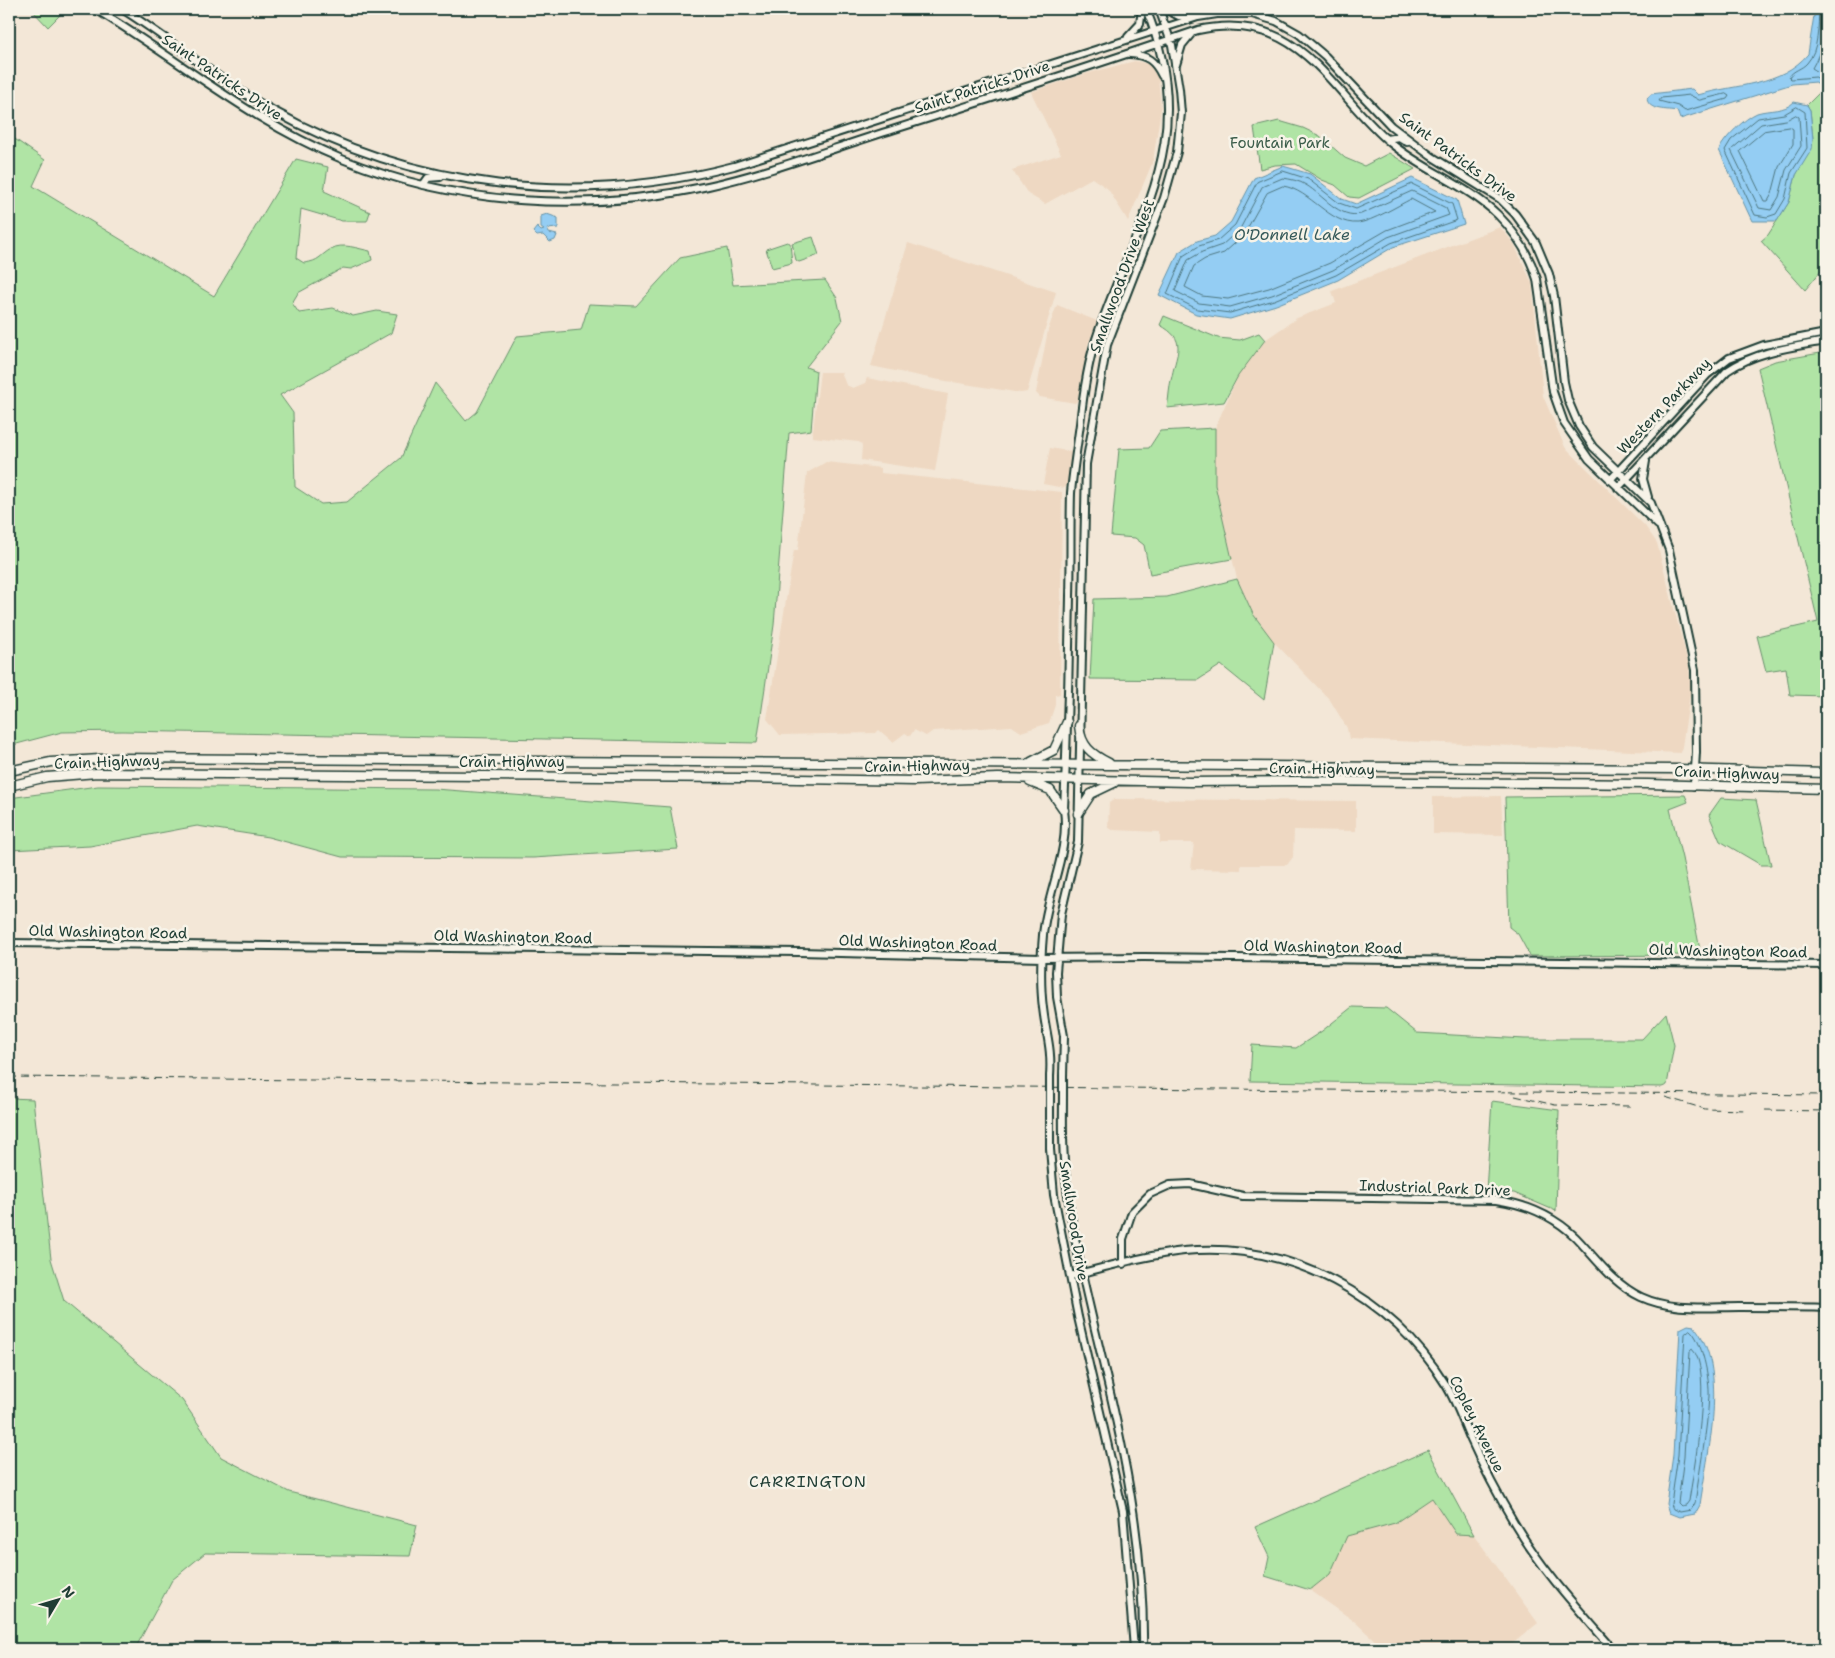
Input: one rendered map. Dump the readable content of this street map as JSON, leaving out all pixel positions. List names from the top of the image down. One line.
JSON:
{"streets":{"highway":["Crain Highway"],"main road":["Saint Patricks Drive","Smallwood Drive West","Western Parkway","Old Washington Road","Industrial Park Drive","Smallwood Drive","Copley Avenue"]},"crossings":[["Saint Patricks Drive","Smallwood Drive West"],["Saint Patricks Drive","Western Parkway"],["Saint Patricks Drive","Crain Highway"],["Smallwood Drive West","Crain Highway"],["Smallwood Drive West","Smallwood Drive"],["Crain Highway","Smallwood Drive"],["Old Washington Road","Smallwood Drive"],["Industrial Park Drive","Copley Avenue"],["Smallwood Drive","Copley Avenue"]],"districts":["CARRINGTON"],"water":["O'Donnell Lake"],"parks":["Fountain Park"],"north":"top right"}
